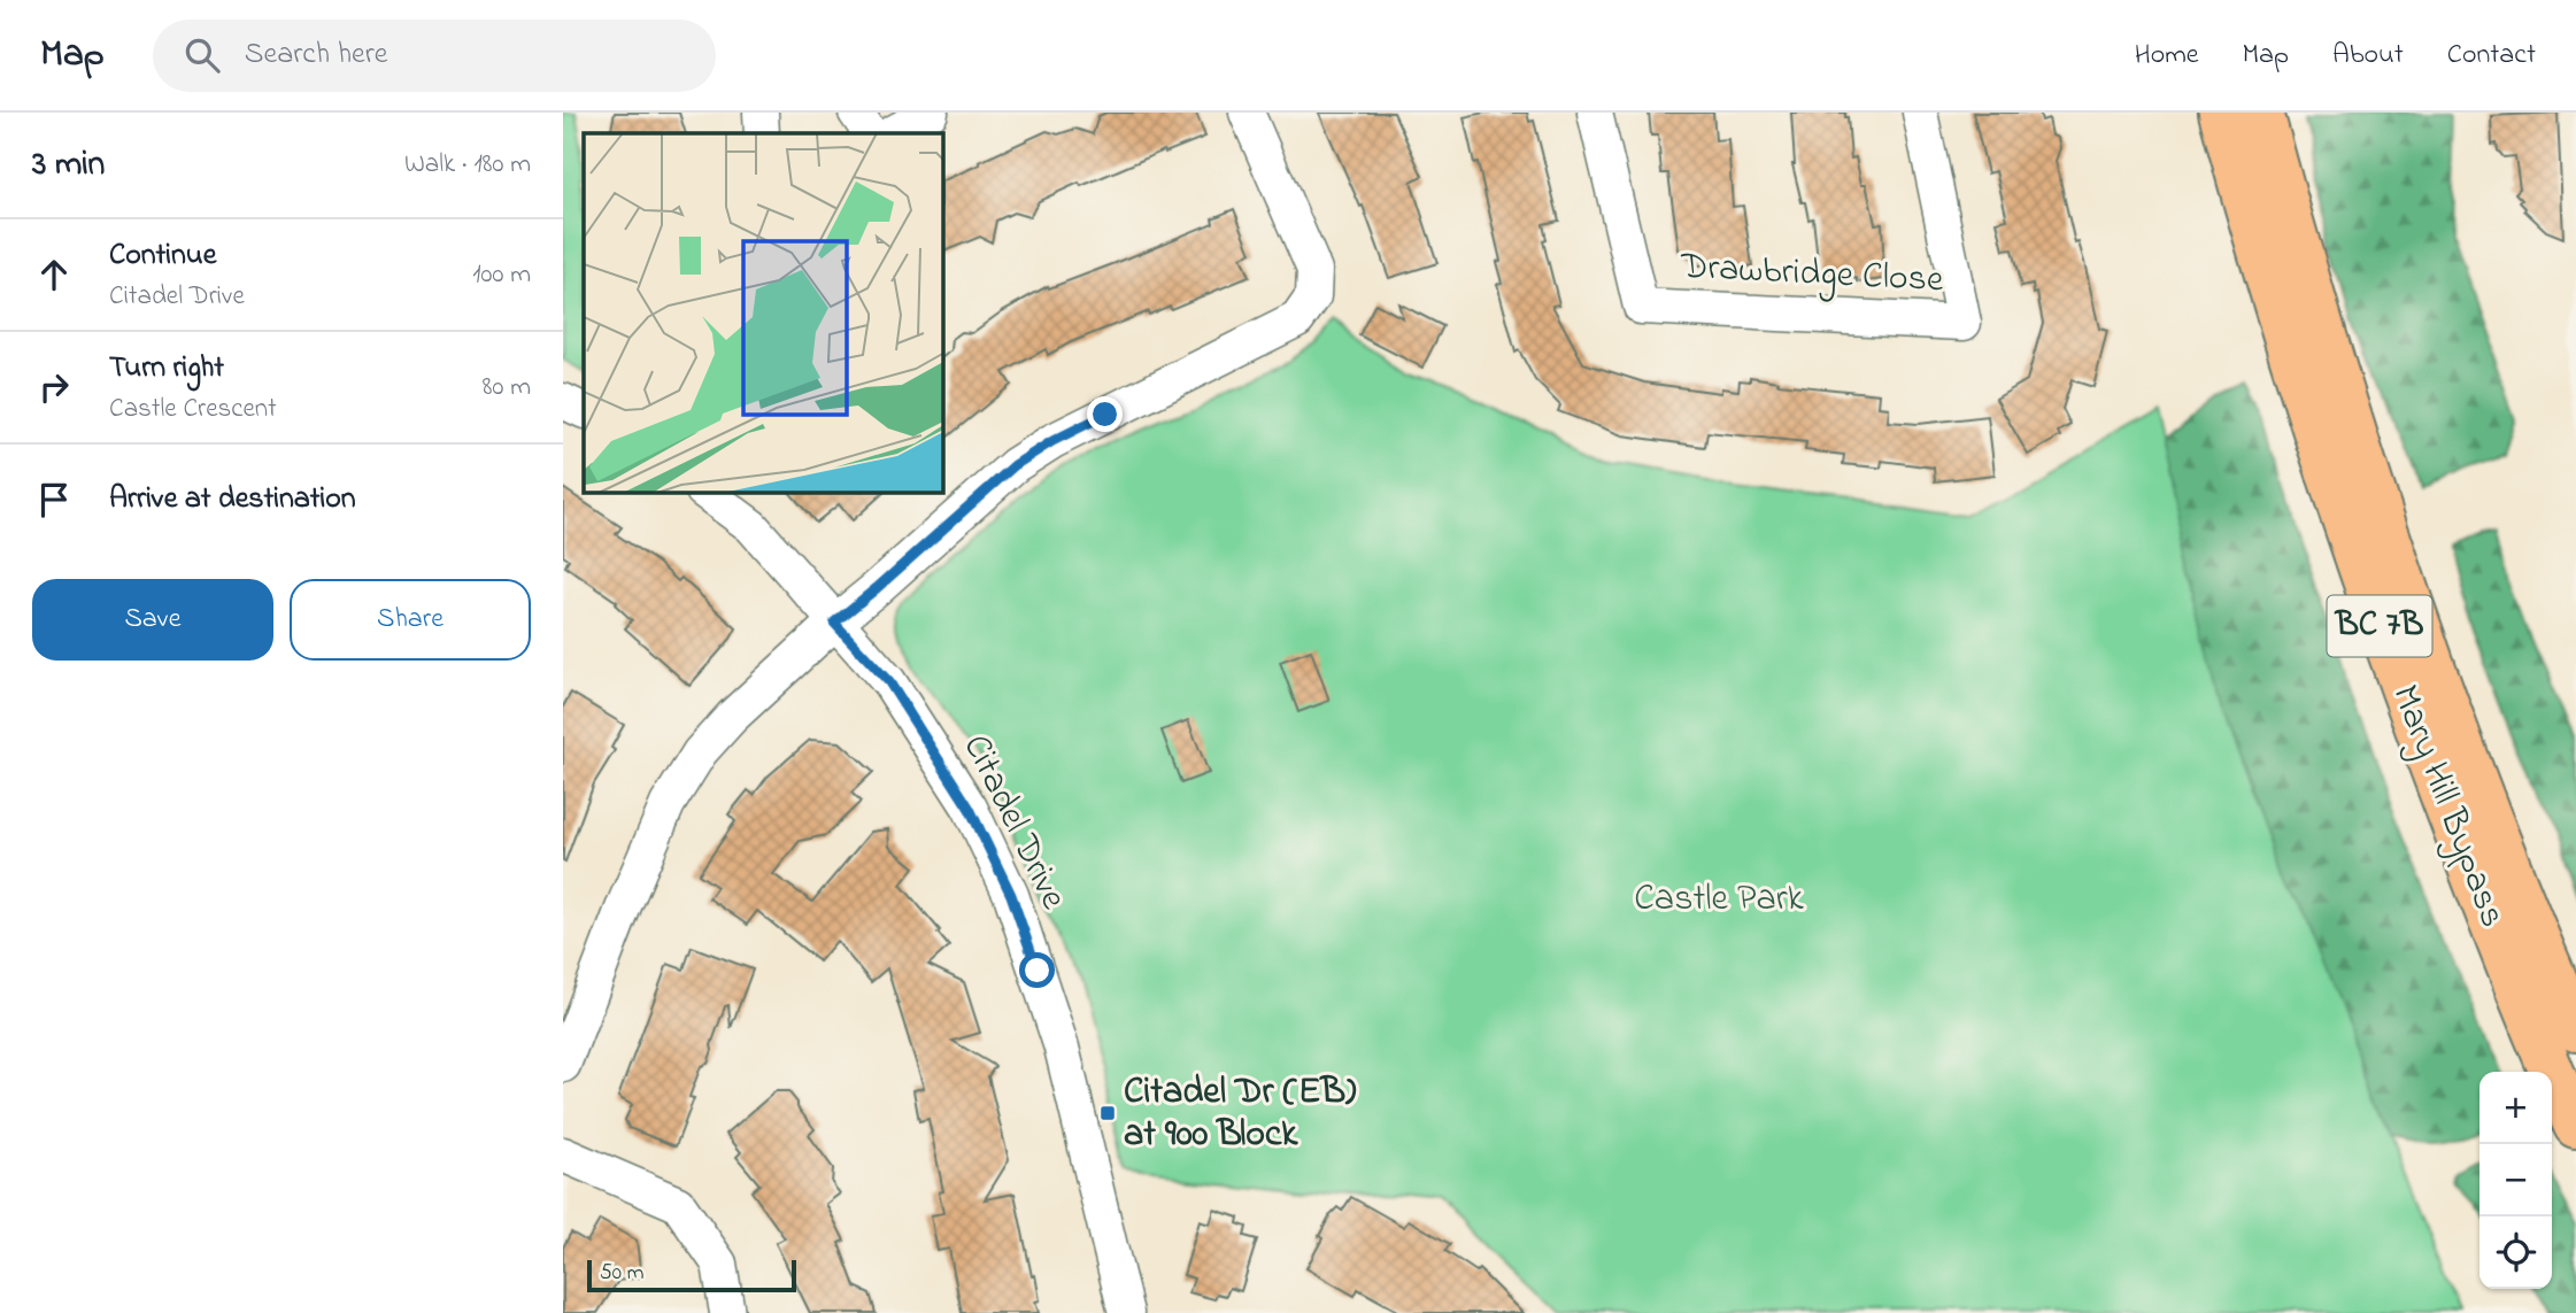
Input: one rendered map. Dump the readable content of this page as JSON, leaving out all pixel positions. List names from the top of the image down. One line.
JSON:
{"streets":{"highway":["BC 7B","Mary Hill Bypass"],"street":["Drawbridge Close","Citadel Drive"]},"parks":["Castle Park"],"places":{"transit":["Citadel Dr (EB) at 900 Block"]},"scale_bar":"50 m","page":{"header":"Map","search":"Search here","nav":["Home","Map","About","Contact"],"heading":["3 min","Walk · 180 m"],"list":[["Continue","Citadel Drive","100 m"],["Turn right","Castle Crescent","80 m"],"Arrive at destination"],"buttons":["Save","Share"],"map_buttons":["+","−"],"scale":"50 m"}}
